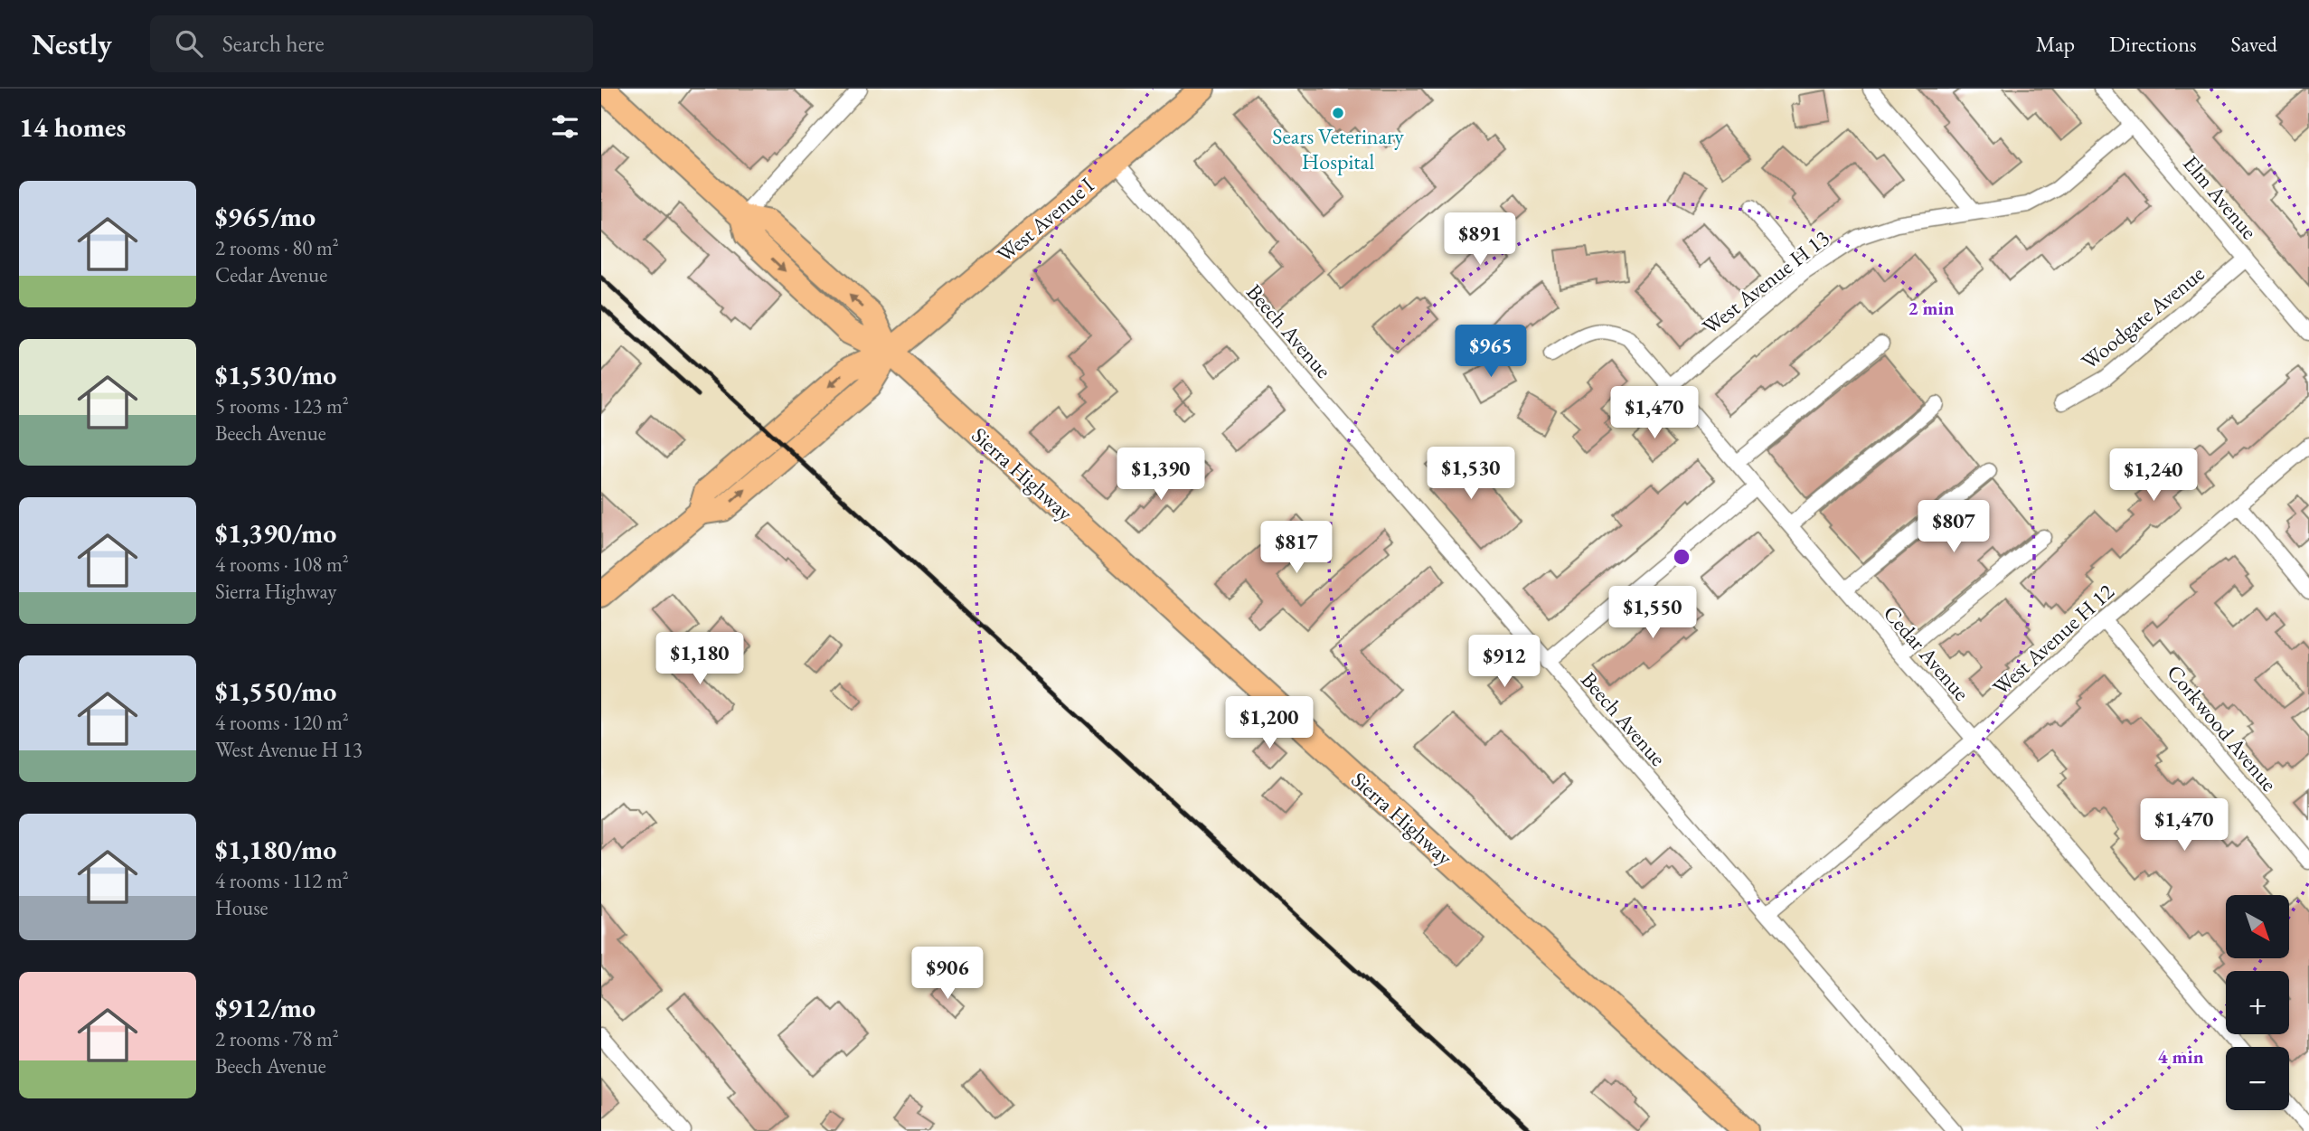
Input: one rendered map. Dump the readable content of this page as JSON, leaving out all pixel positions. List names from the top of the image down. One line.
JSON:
{"streets":{"main road":["West Avenue I","Sierra Highway"],"street":["Elm Avenue","West Avenue H 13","Woodgate Avenue","Beech Avenue","West Avenue H 12","Cedar Avenue","Corkwood Avenue"]},"crossings":[["Elm Avenue","West Avenue H 13"],["Elm Avenue","Woodgate Avenue"],["West Avenue I","Beech Avenue"],["West Avenue I","Sierra Highway"],["West Avenue H 13","Cedar Avenue"],["Beech Avenue","West Avenue H 12"],["West Avenue H 12","Cedar Avenue"],["West Avenue H 12","Corkwood Avenue"]],"places":["Sears Veterinary Hospital"],"north":"bottom right","page":{"header":"Nestly","search":"Search here","nav":["Map","Directions","Saved"],"heading":"14 homes","list":[{"name":"$965/mo","note":"2 rooms · 80 m² · Cedar Avenue"},{"name":"$1,530/mo","note":"5 rooms · 123 m² · Beech Avenue"},{"name":"$1,390/mo","note":"4 rooms · 108 m² · Sierra Highway"},{"name":"$1,550/mo","note":"4 rooms · 120 m² · West Avenue H 13"},{"name":"$1,180/mo","note":"4 rooms · 112 m² · House"},{"name":"$912/mo","note":"2 rooms · 78 m² · Beech Avenue"}],"price":["$891","$965","$1,470","$1,530","$1,390","$1,240","$807","$817","$1,550","$1,180","$912","$1,200","$1,470","$906"],"map_buttons":["+","−"]},"rings":["2 min","4 min"]}
